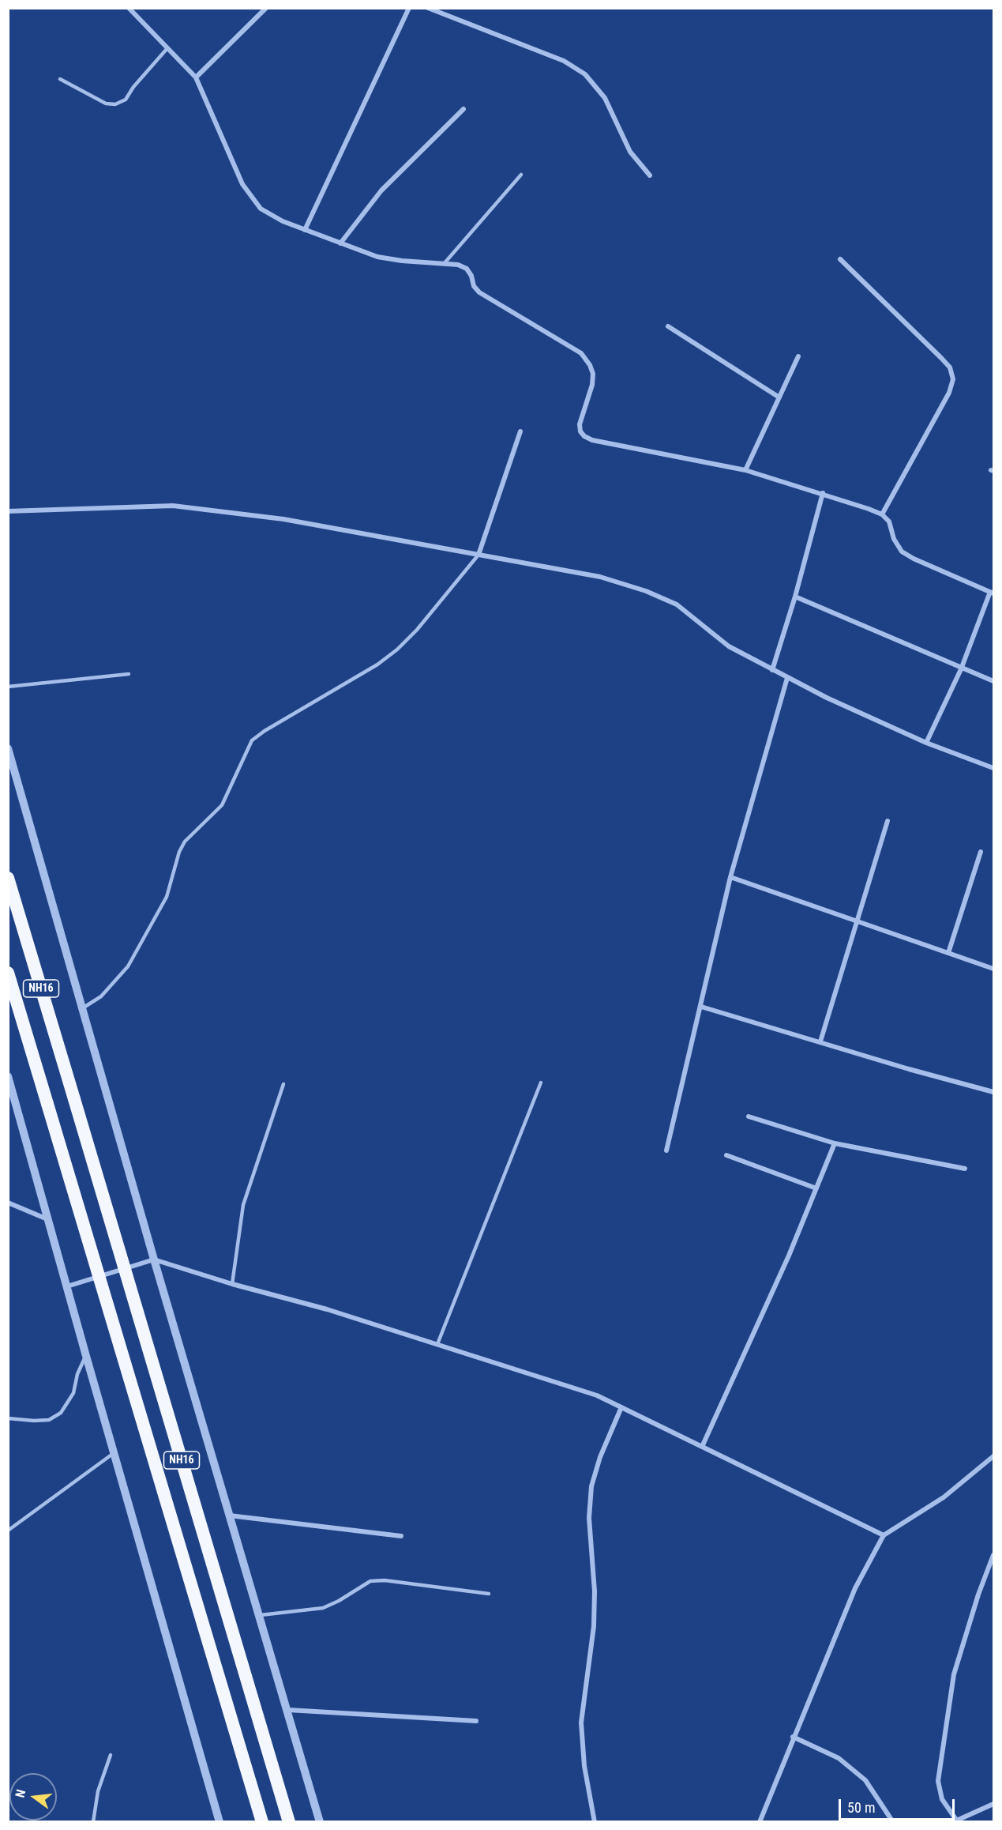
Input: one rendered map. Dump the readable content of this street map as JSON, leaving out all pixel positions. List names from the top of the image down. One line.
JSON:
{"streets":{"highway":["NH16"]},"scale_bar":"50 m","north":"left"}
